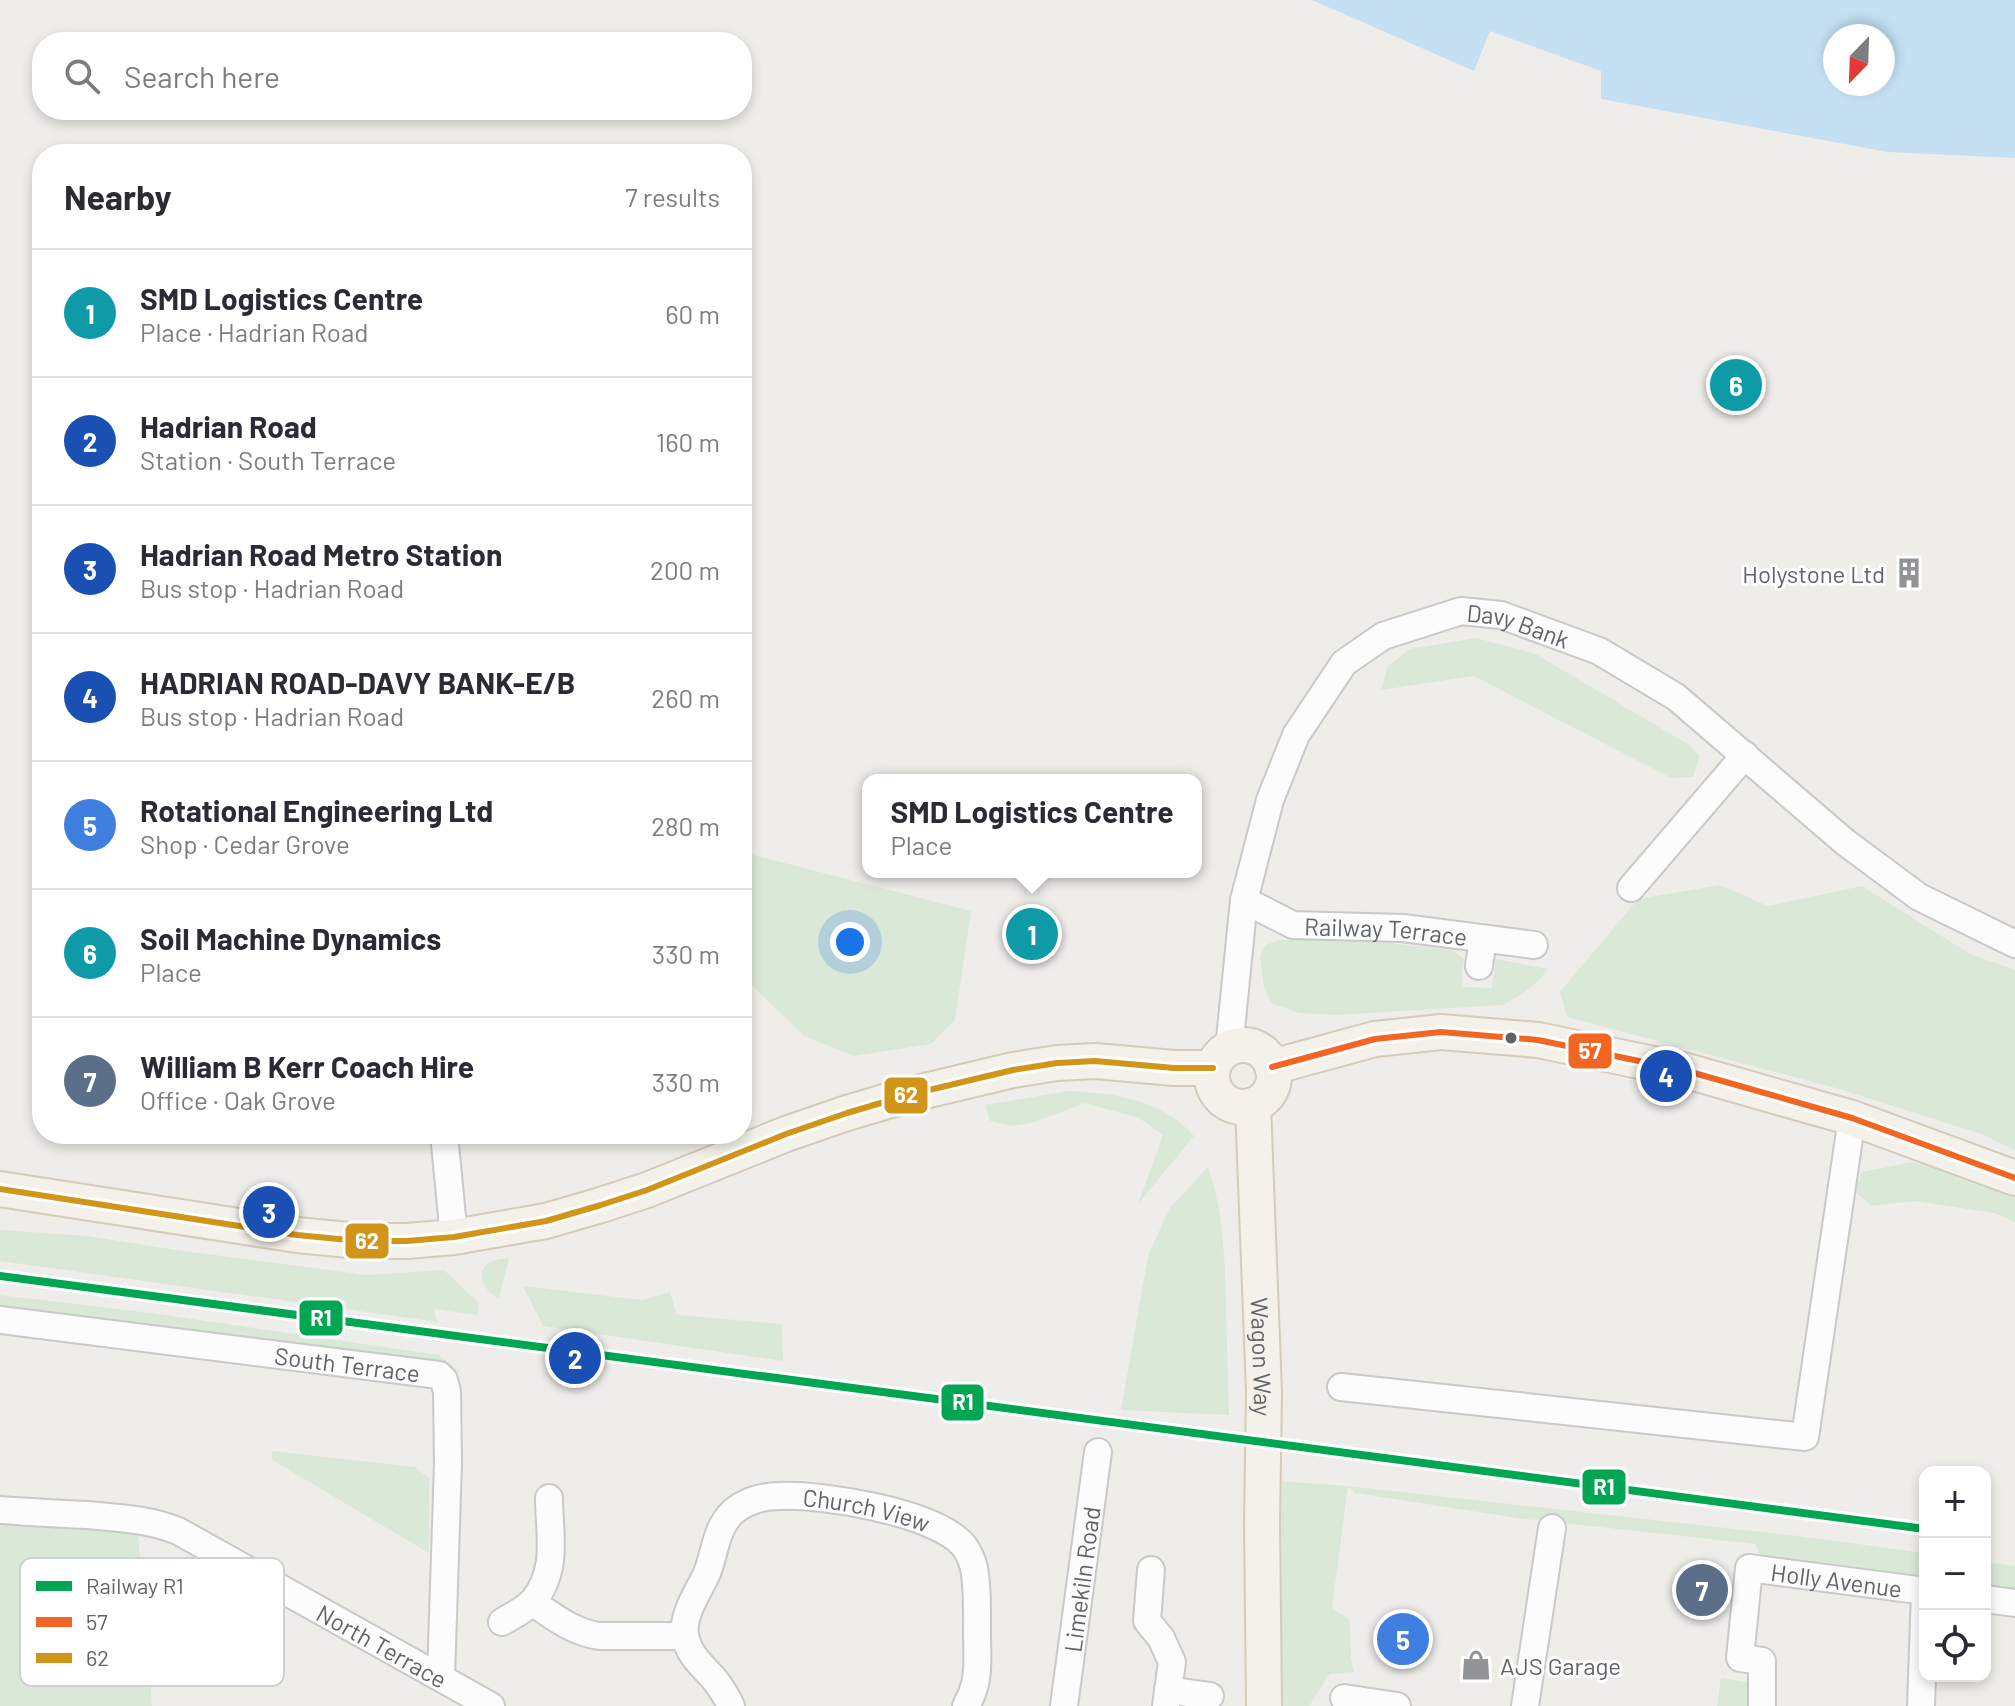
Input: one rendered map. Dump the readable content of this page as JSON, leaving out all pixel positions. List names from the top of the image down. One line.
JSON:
{"streets":{"main road":["Wagon Way"],"street":["Davy Bank","Railway Terrace","South Terrace","Church View","Limekiln Road","Holly Avenue","North Terrace"]},"crossings":[["Davy Bank","Railway Terrace"],["Davy Bank","Wagon Way"],["South Terrace","North Terrace"]],"places":{"building":["Holystone Ltd"],"shop":["AJS Garage"]},"lines":["transit line 57","transit line 62","rail line R1"],"legend":["Railway R1","57","62"],"north":"bottom left","page":{"search":"Search here","heading":["Nearby","7 results"],"list":[{"mark":"1","name":"SMD Logistics Centre","note":"Place · Hadrian Road","value":"60 m"},{"mark":"2","name":"Hadrian Road","note":"Station · South Terrace","value":"160 m"},{"mark":"3","name":"Hadrian Road Metro Station","note":"Bus stop · Hadrian Road","value":"200 m"},{"mark":"4","name":"HADRIAN ROAD-DAVY BANK-E/B","note":"Bus stop · Hadrian Road","value":"260 m"},{"mark":"5","name":"Rotational Engineering Ltd","note":"Shop · Cedar Grove","value":"280 m"},{"mark":"6","name":"Soil Machine Dynamics","note":"Place","value":"330 m"},{"mark":"7","name":"William B Kerr Coach Hire","note":"Office · Oak Grove","value":"330 m"}],"pins":["6","1","4","3","2","7","5"],"popup":["SMD Logistics Centre","Place"],"map_buttons":["+","−"]}}
